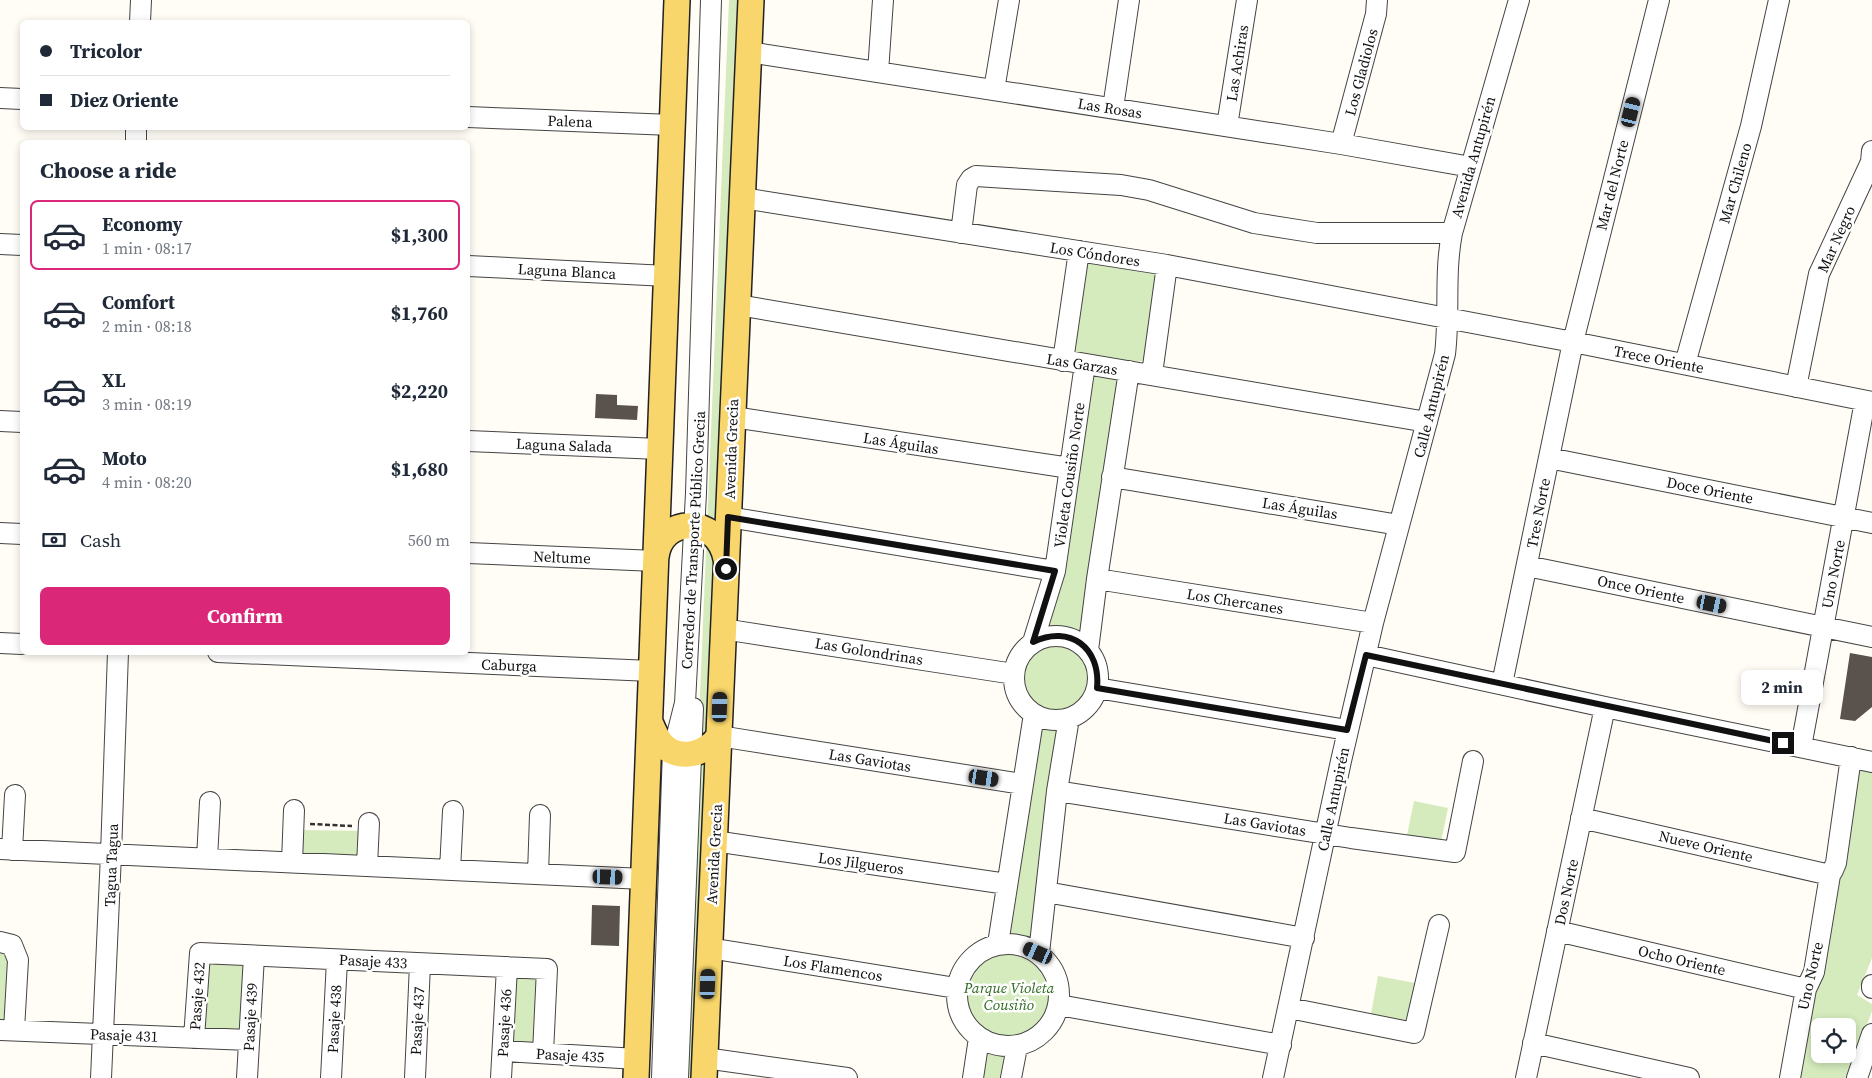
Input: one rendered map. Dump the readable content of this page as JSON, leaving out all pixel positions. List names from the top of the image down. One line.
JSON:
{"streets":{"main road":["Avenida Grecia"],"street":["Las Achiras","Los Gladiolos","Las Rosas","Palena","Avenida Antupirén","Mar Chileno","Mar del Norte","Mar Negro","Los Cóndores","Laguna Blanca","Trece Oriente","Las Garzas","Calle Antupirén","Las Águilas","Laguna Salada","Violeta Cousiño Norte","Doce Oriente","Tres Norte","Corredor de Transporte Público Grecia","Neltume","Uno Norte","Once Oriente","Los Chercanes","Las Golondrinas","Caburga","Las Gaviotas","Nueve Oriente","Los Jilgueros","Tagua Tagua","Dos Norte","Ocho Oriente","Pasaje 433","Los Flamencos","Pasaje 432","Pasaje 439","Pasaje 438","Pasaje 437","Pasaje 436","Pasaje 431","Pasaje 435"]},"crossings":[["Las Achiras","Las Rosas"],["Los Gladiolos","Las Rosas"],["Las Rosas","Avenida Antupirén"],["Las Rosas","Avenida Grecia"],["Avenida Antupirén","Los Cóndores"],["Avenida Antupirén","Trece Oriente"],["Avenida Antupirén","Calle Antupirén"],["Mar Chileno","Trece Oriente"],["Mar del Norte","Trece Oriente"],["Mar del Norte","Tres Norte"],["Mar Negro","Trece Oriente"],["Los Cóndores","Trece Oriente"],["Los Cóndores","Calle Antupirén"],["Los Cóndores","Avenida Grecia"],["Trece Oriente","Calle Antupirén"],["Trece Oriente","Tres Norte"],["Trece Oriente","Uno Norte"],["Las Garzas","Calle Antupirén"],["Las Garzas","Avenida Grecia"],["Las Garzas","Violeta Cousiño Norte"],["Calle Antupirén","Las Águilas"],["Calle Antupirén","Los Chercanes"],["Calle Antupirén","Las Gaviotas"],["Las Águilas","Avenida Grecia"],["Las Águilas","Violeta Cousiño Norte"],["Avenida Grecia","Las Golondrinas"],["Avenida Grecia","Las Gaviotas"],["Avenida Grecia","Los Jilgueros"],["Avenida Grecia","Los Flamencos"],["Violeta Cousiño Norte","Las Golondrinas"],["Doce Oriente","Tres Norte"],["Doce Oriente","Uno Norte"],["Tres Norte","Once Oriente"],["Uno Norte","Once Oriente"],["Uno Norte","Nueve Oriente"],["Uno Norte","Ocho Oriente"],["Nueve Oriente","Dos Norte"],["Tagua Tagua","Pasaje 431"],["Dos Norte","Ocho Oriente"],["Pasaje 433","Pasaje 432"],["Pasaje 433","Pasaje 439"],["Pasaje 433","Pasaje 438"],["Pasaje 433","Pasaje 437"],["Pasaje 433","Pasaje 436"],["Pasaje 433","Pasaje 435"],["Pasaje 432","Pasaje 431"],["Pasaje 439","Pasaje 431"],["Pasaje 436","Pasaje 435"]],"parks":["Parque Violeta Cousiño"],"page":{"banner":["Tricolor","Diez Oriente"],"heading":"Choose a ride","list":[{"name":"Economy","note":"1 min · 08:17","value":"$1,300"},{"name":"Comfort","note":"2 min · 08:18","value":"$1,760"},{"name":"XL","note":"3 min · 08:19","value":"$2,220"},{"name":"Moto","note":"4 min · 08:20","value":"$1,680"}],"pay":["Cash","560 m"],"buttons":"Confirm","bubble":"2 min"}}
